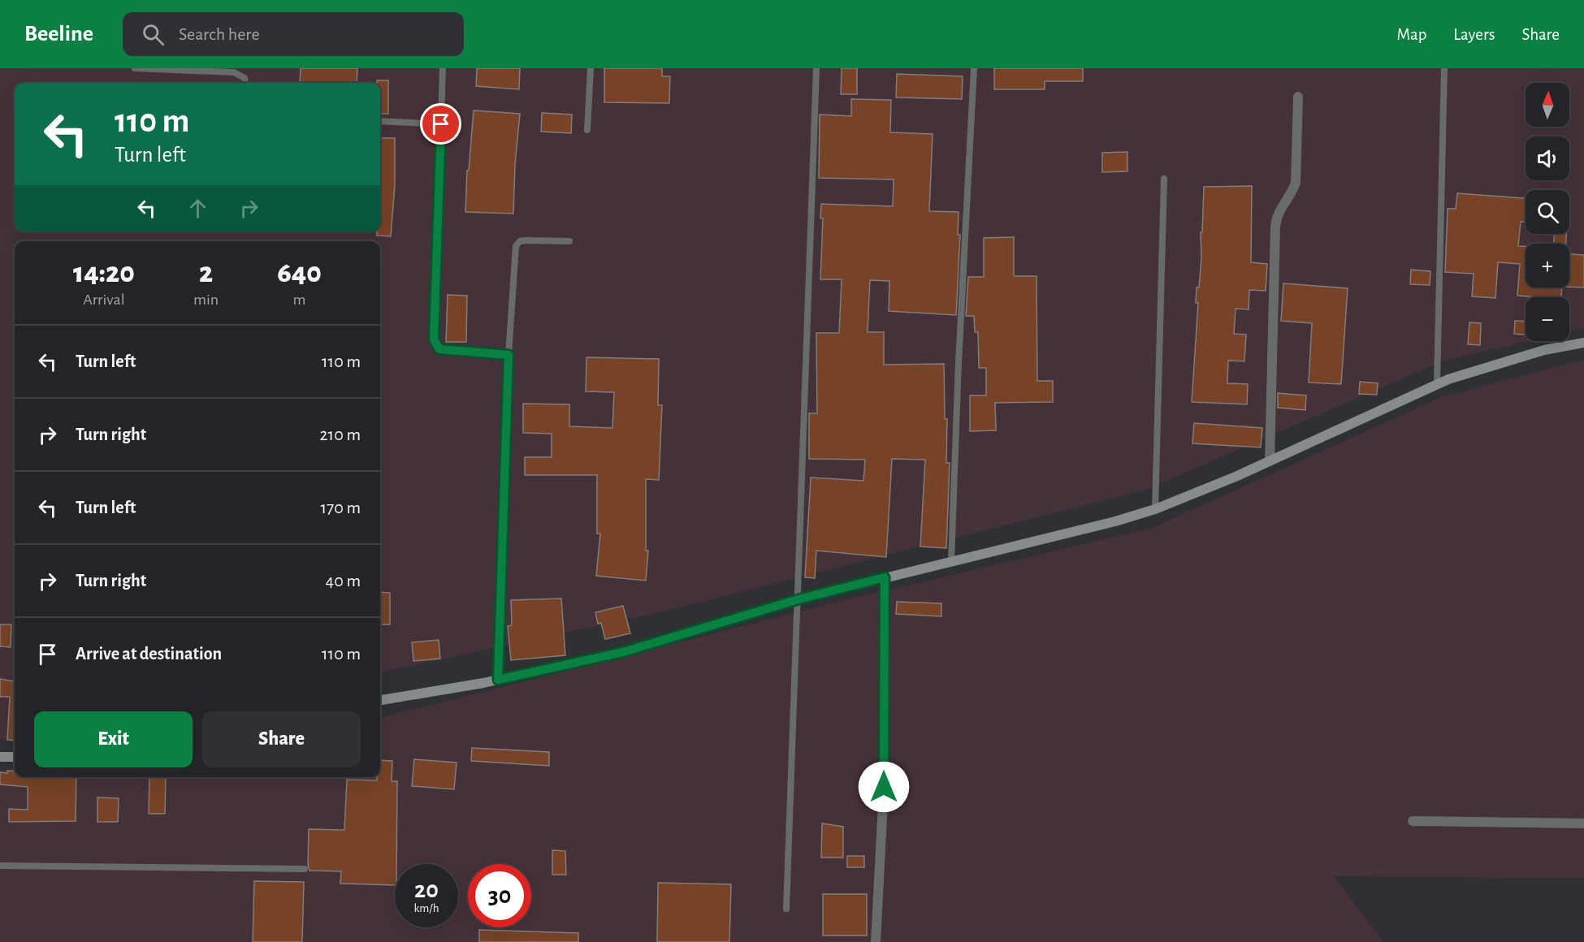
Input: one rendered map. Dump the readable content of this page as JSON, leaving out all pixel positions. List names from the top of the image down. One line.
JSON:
{"north":"top","page":{"header":"Beeline","search":"Search here","nav":["Map","Layers","Share"],"map_buttons":["+","−"],"turn":["110 m","Turn left"],"eta":["14:20","Arrival","2","min","640","m"],"list":[{"name":"Turn left","value":"110 m"},{"name":"Turn right","value":"210 m"},{"name":"Turn left","value":"170 m"},{"name":"Turn right","value":"40 m"},{"name":"Arrive at destination","value":"110 m"}],"buttons":["Exit","Share"],"speed":"20 km/h","limit":"30"}}
